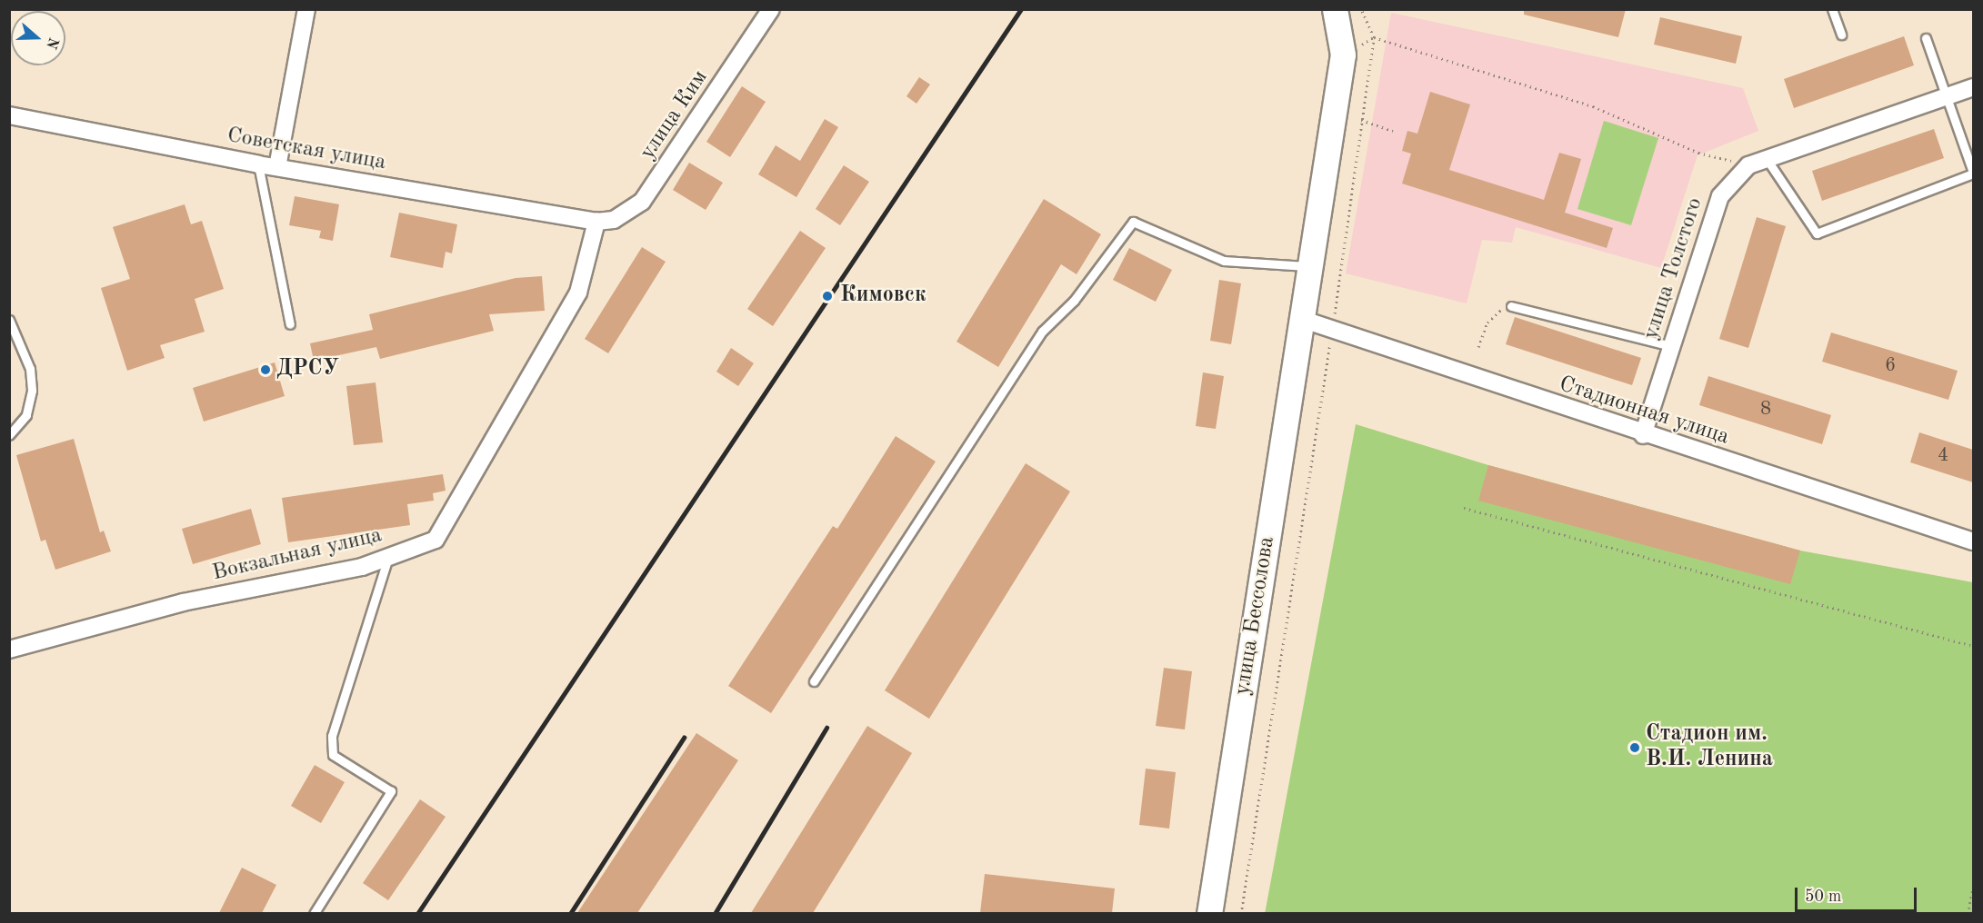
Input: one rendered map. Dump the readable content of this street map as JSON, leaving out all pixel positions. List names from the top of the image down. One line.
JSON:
{"streets":{"main road":["улица Бессолова"],"street":["улица Ким","Советская улица","улица Толстого","Стадионная улица","Вокзальная улица"]},"crossings":[["улица Ким","Советская улица"],["улица Ким","Вокзальная улица"],["Советская улица","Вокзальная улица"],["улица Толстого","Стадионная улица"],["Стадионная улица","улица Бессолова"]],"places":["Кимовск","ДРСУ","Стадион им. В.И. Ленина"],"house_numbers":["6","8","4"],"scale_bar":"50 m","north":"right"}
